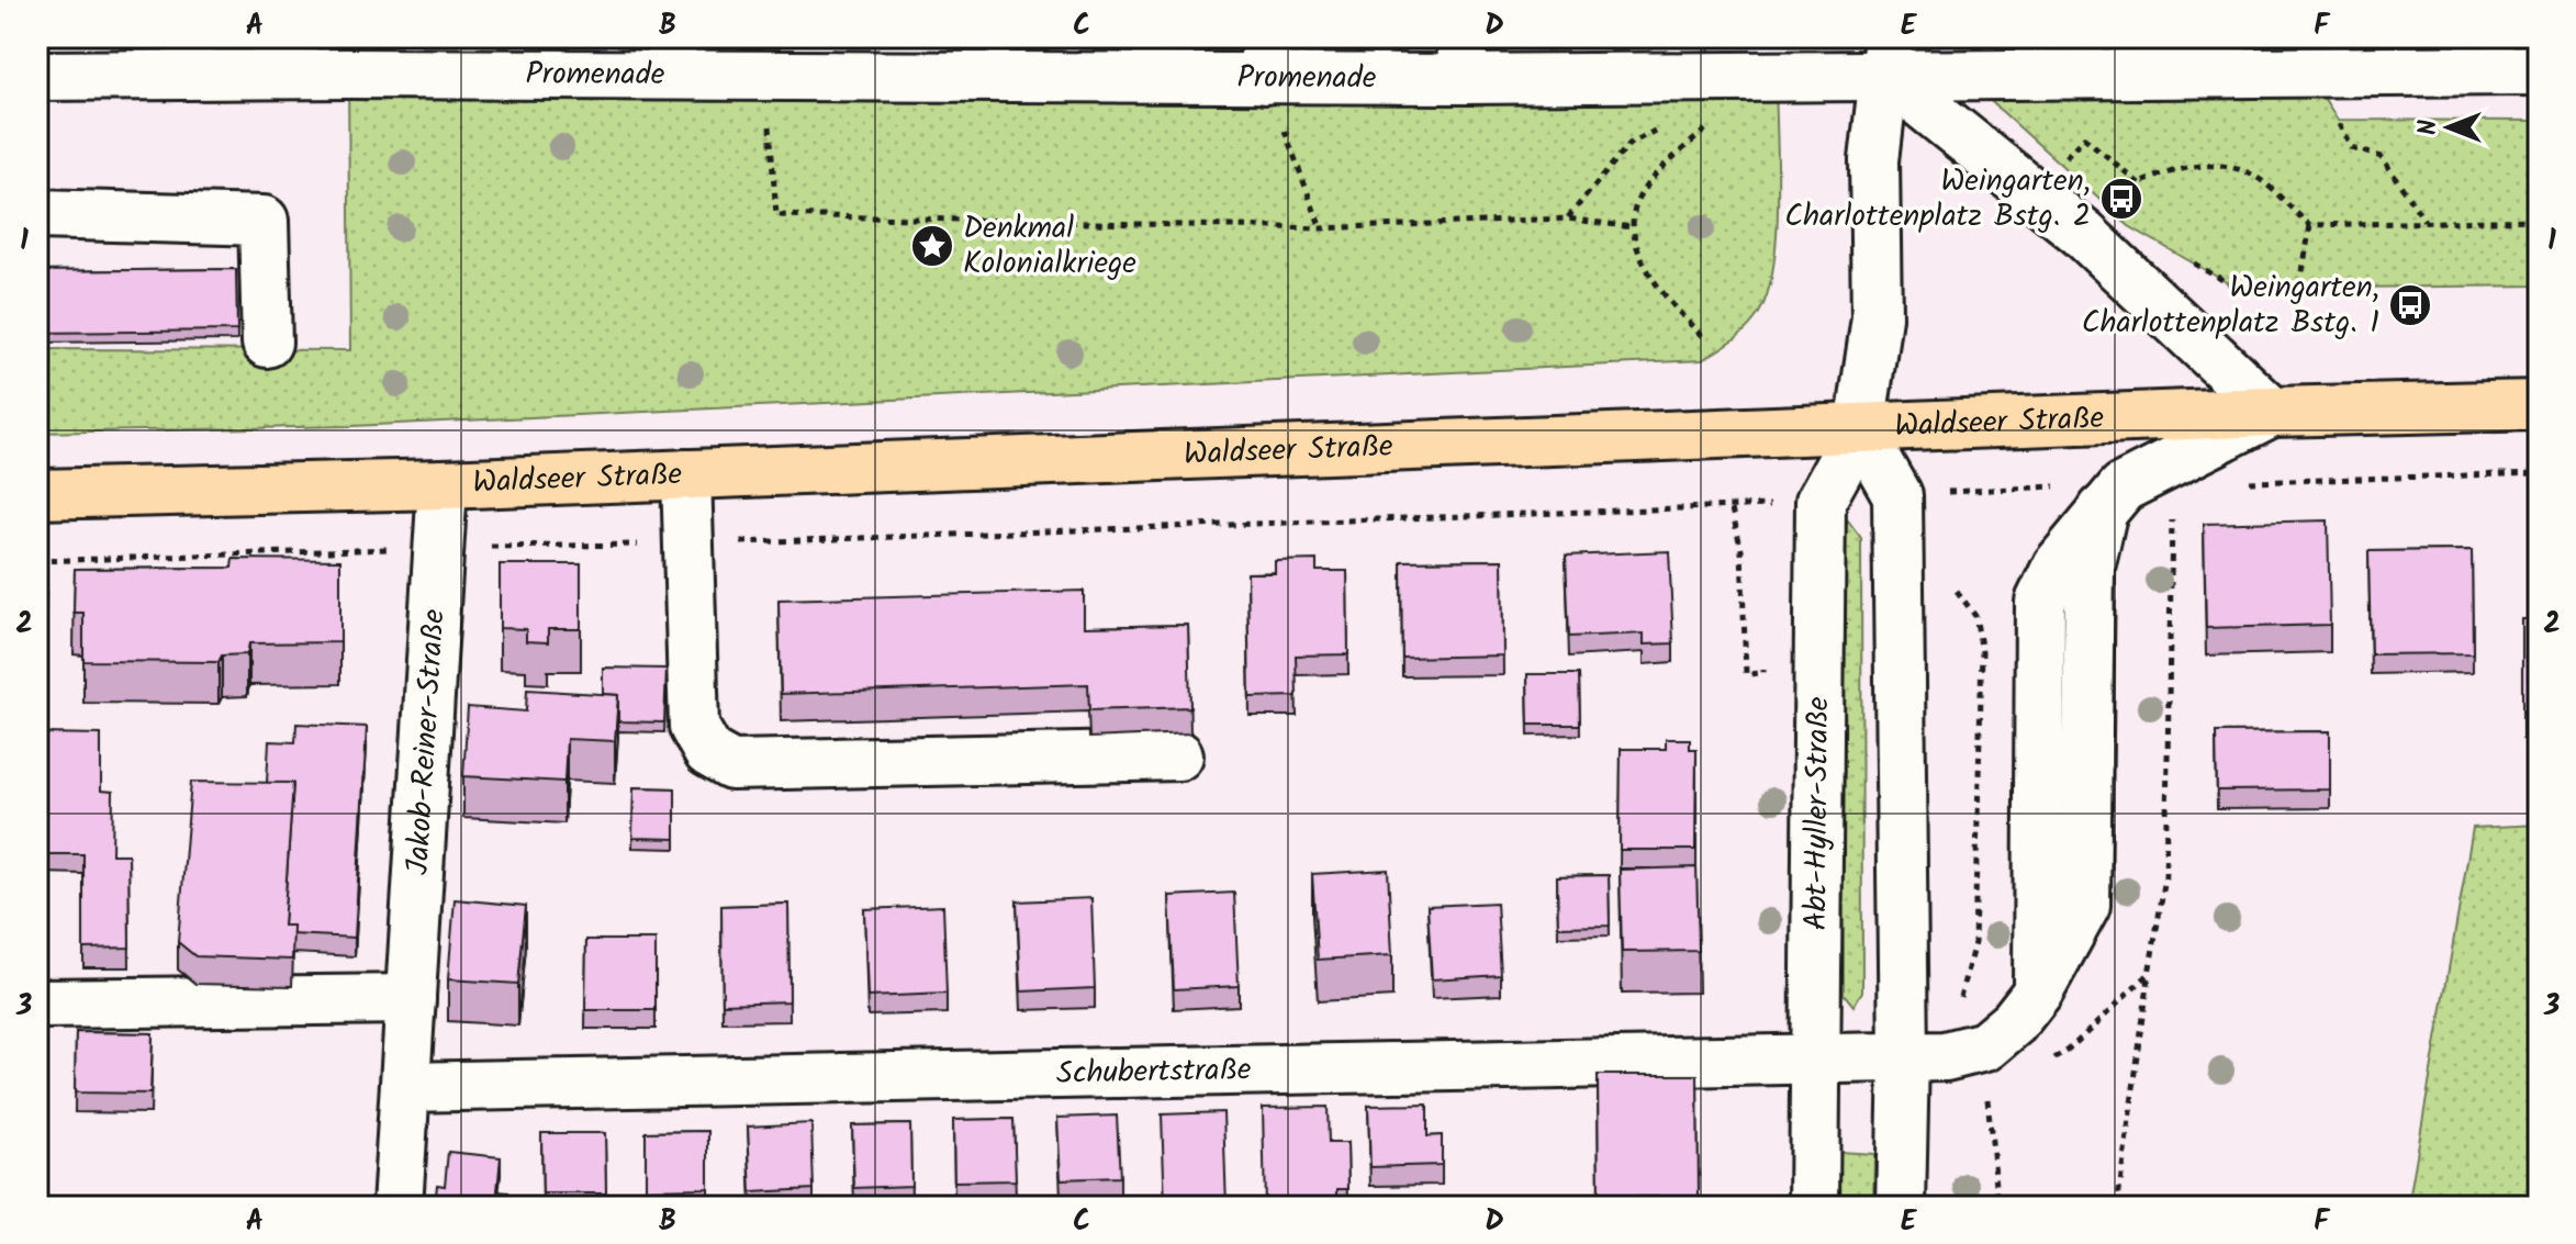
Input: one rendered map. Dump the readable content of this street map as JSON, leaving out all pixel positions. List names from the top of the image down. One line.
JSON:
{"streets":{"main road":["Waldseer Straße"],"street":["Promenade","Jakob-Reiner-Straße","Abt-Hyller-Straße","Schubertstraße"]},"crossings":[["Promenade","Abt-Hyller-Straße"],["Waldseer Straße","Jakob-Reiner-Straße"],["Waldseer Straße","Abt-Hyller-Straße"],["Jakob-Reiner-Straße","Schubertstraße"],["Abt-Hyller-Straße","Schubertstraße"]],"places":{"bus stop":["Weingarten, Charlottenplatz Bstg. 2","Weingarten, Charlottenplatz Bstg. 1"],"place":["Denkmal Kolonialkriege"]},"north":"left","grid":{"columns":["A","B","C","D","E","F"],"rows":["1","2","3"]}}
